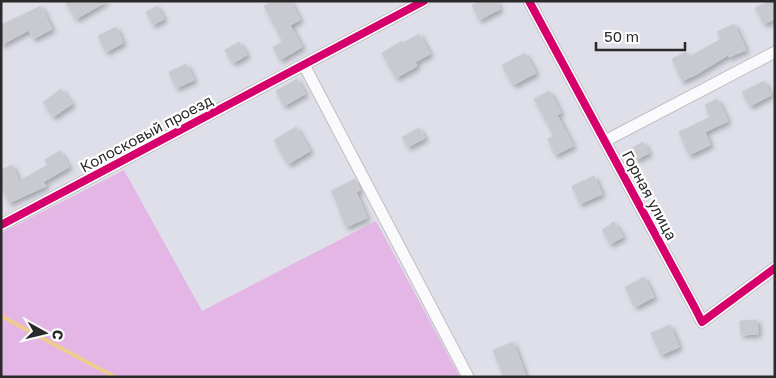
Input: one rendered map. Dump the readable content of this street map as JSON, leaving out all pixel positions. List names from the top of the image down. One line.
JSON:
{"streets":{"street":["Колосковый проезд","Горная улица"]},"scale_bar":"50 m","north":"right"}
